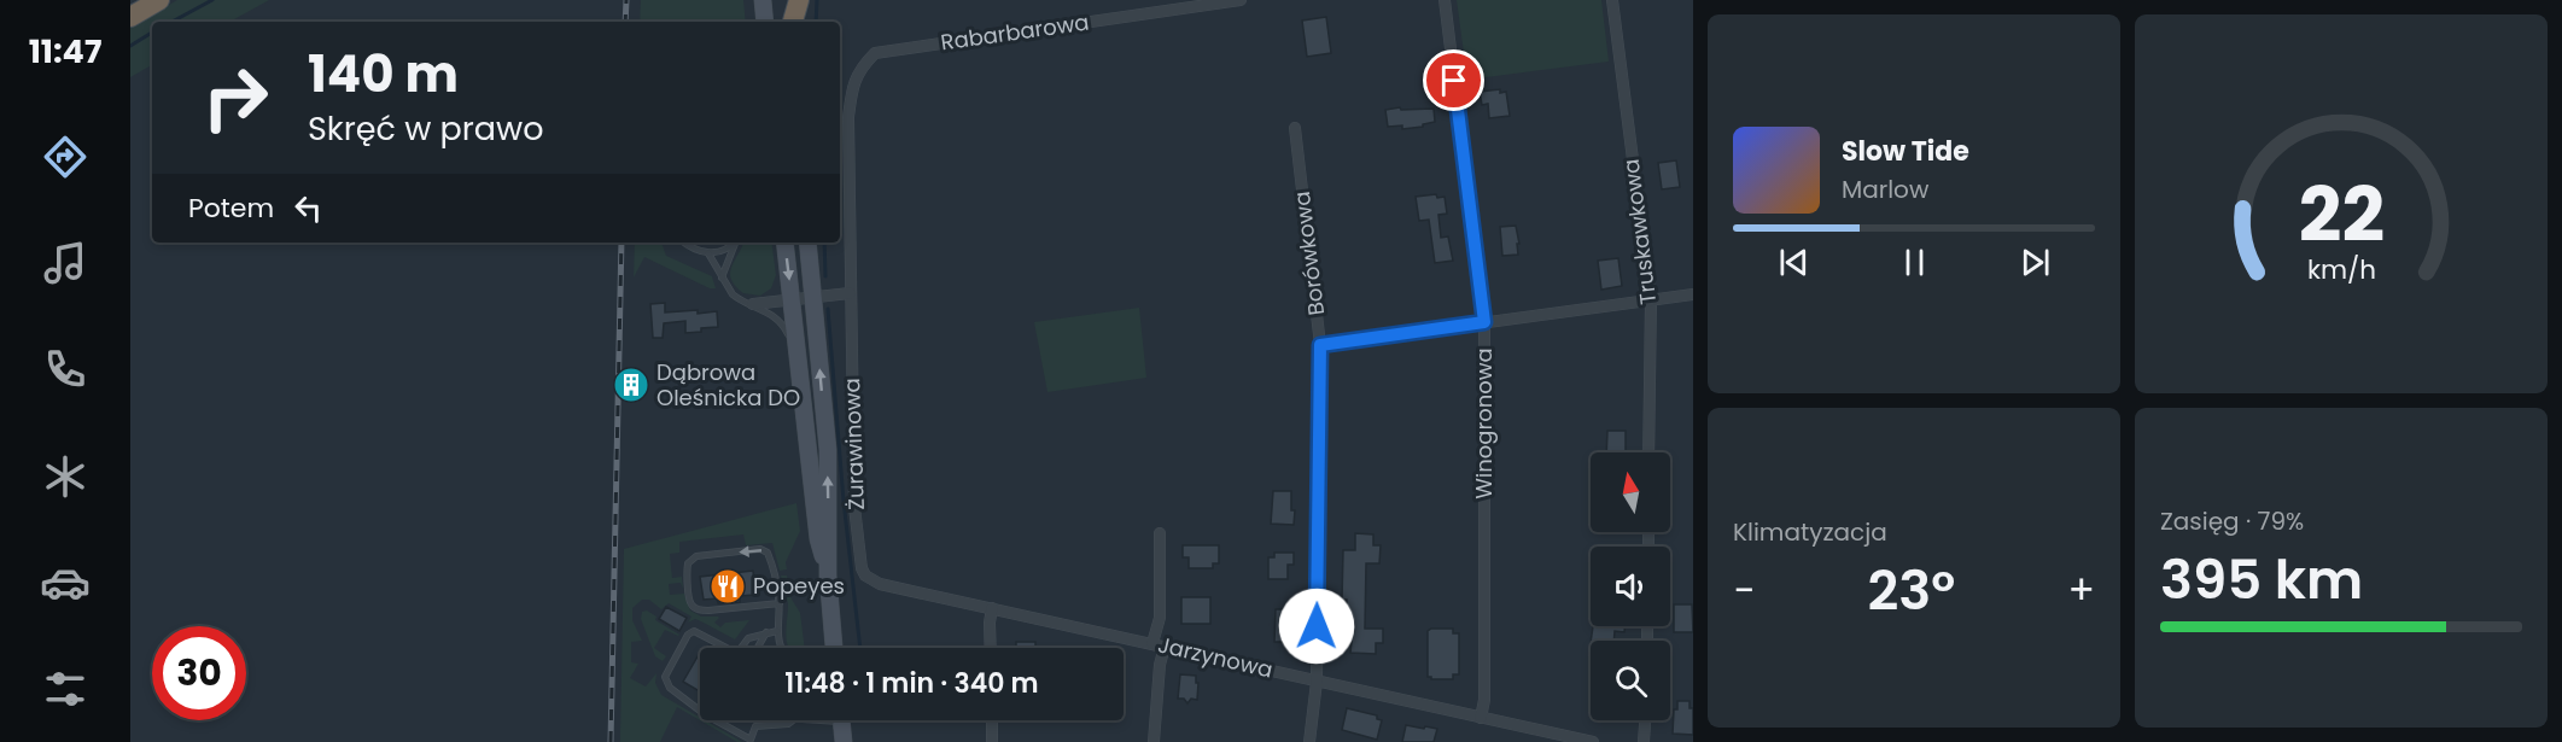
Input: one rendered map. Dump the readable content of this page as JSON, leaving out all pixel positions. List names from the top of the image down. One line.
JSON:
{"streets":{"street":["Rabarbarowa","Truskawkowa","Borówkowa","Winogronowa","Żurawinowa","Jarzynowa"]},"crossings":[["Rabarbarowa","Żurawinowa"],["Borówkowa","Jarzynowa"],["Winogronowa","Jarzynowa"],["Żurawinowa","Jarzynowa"]],"places":{"building":["Dąbrowa Oleśnicka DO"],"restaurant":["Popeyes"]},"north":"top","page":{"tabs":"11:47","turn":["140 m","Skręć w prawo"],"song":["Slow Tide","Marlow"],"then":"Potem","tile":["Klimatyzacja",["Zasięg · 79%","395 km"]],"heat":["−","23°","+"],"limit":"30","trip":"11:48 · 1 min · 340 m","gauge":["22","km/h"]}}
